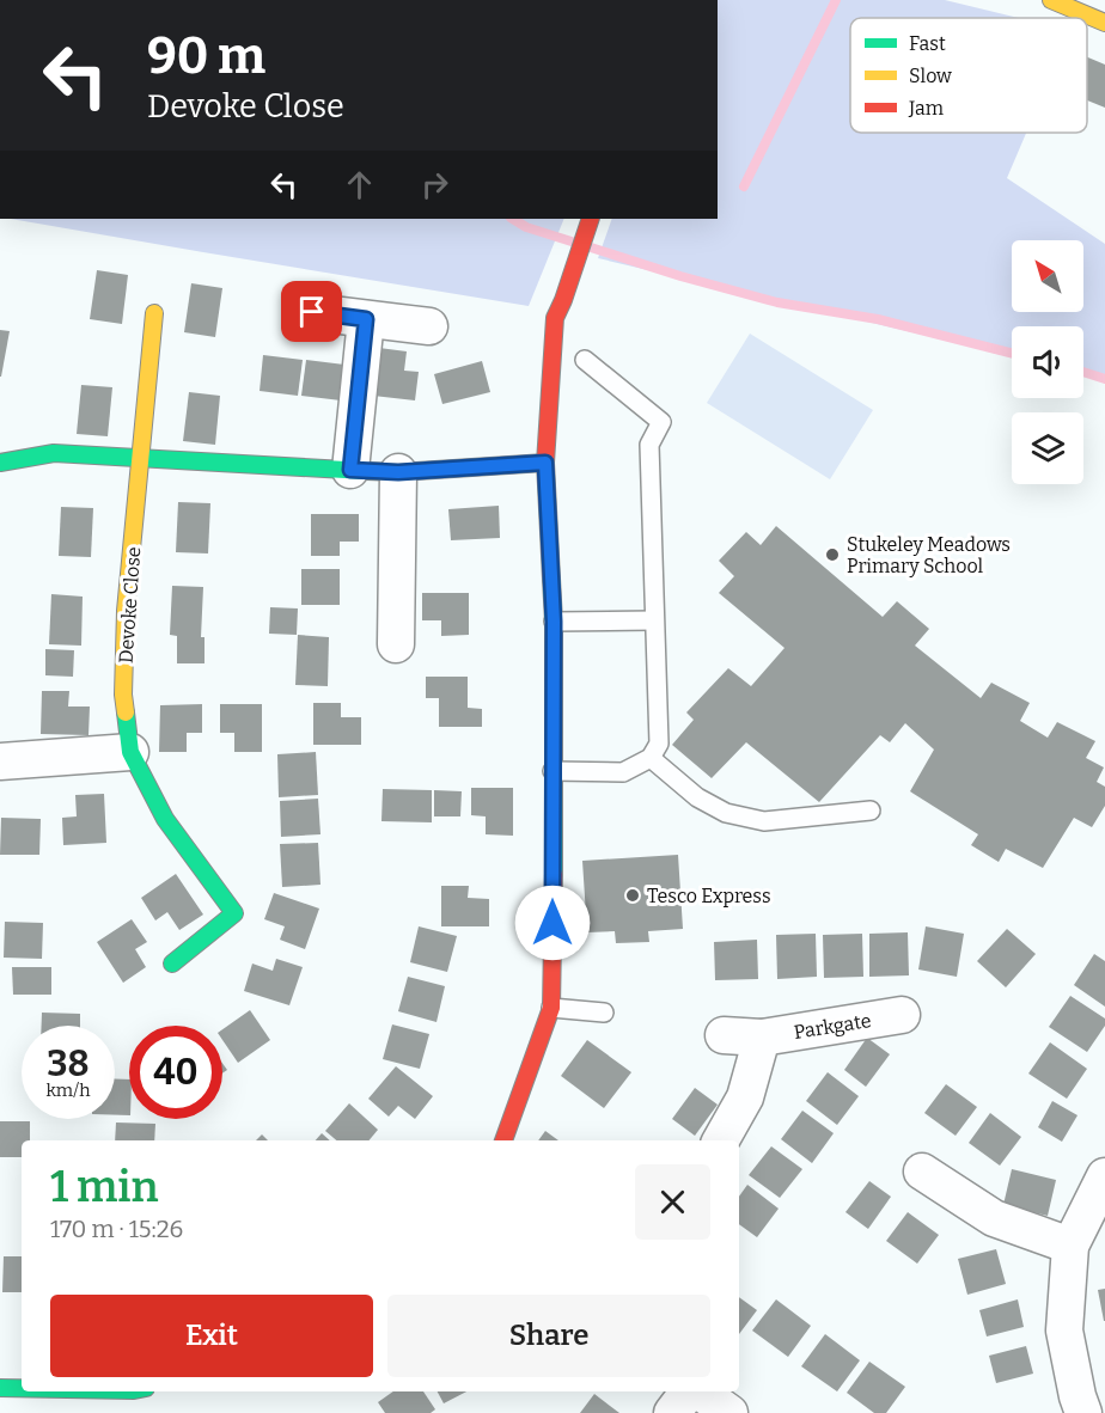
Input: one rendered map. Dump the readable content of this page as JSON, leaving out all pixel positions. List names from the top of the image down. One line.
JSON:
{"streets":{"street":["Devoke Close","Parkgate"]},"places":["Stukeley Meadows Primary School","Tesco Express"],"legend":["Fast","Slow","Jam"],"north":"top left","page":{"turn":["90 m","Devoke Close"],"speed":"38 km/h","limit":"40","heading":["1 min","170 m · 15:26"],"buttons":["Exit","Share"]}}
